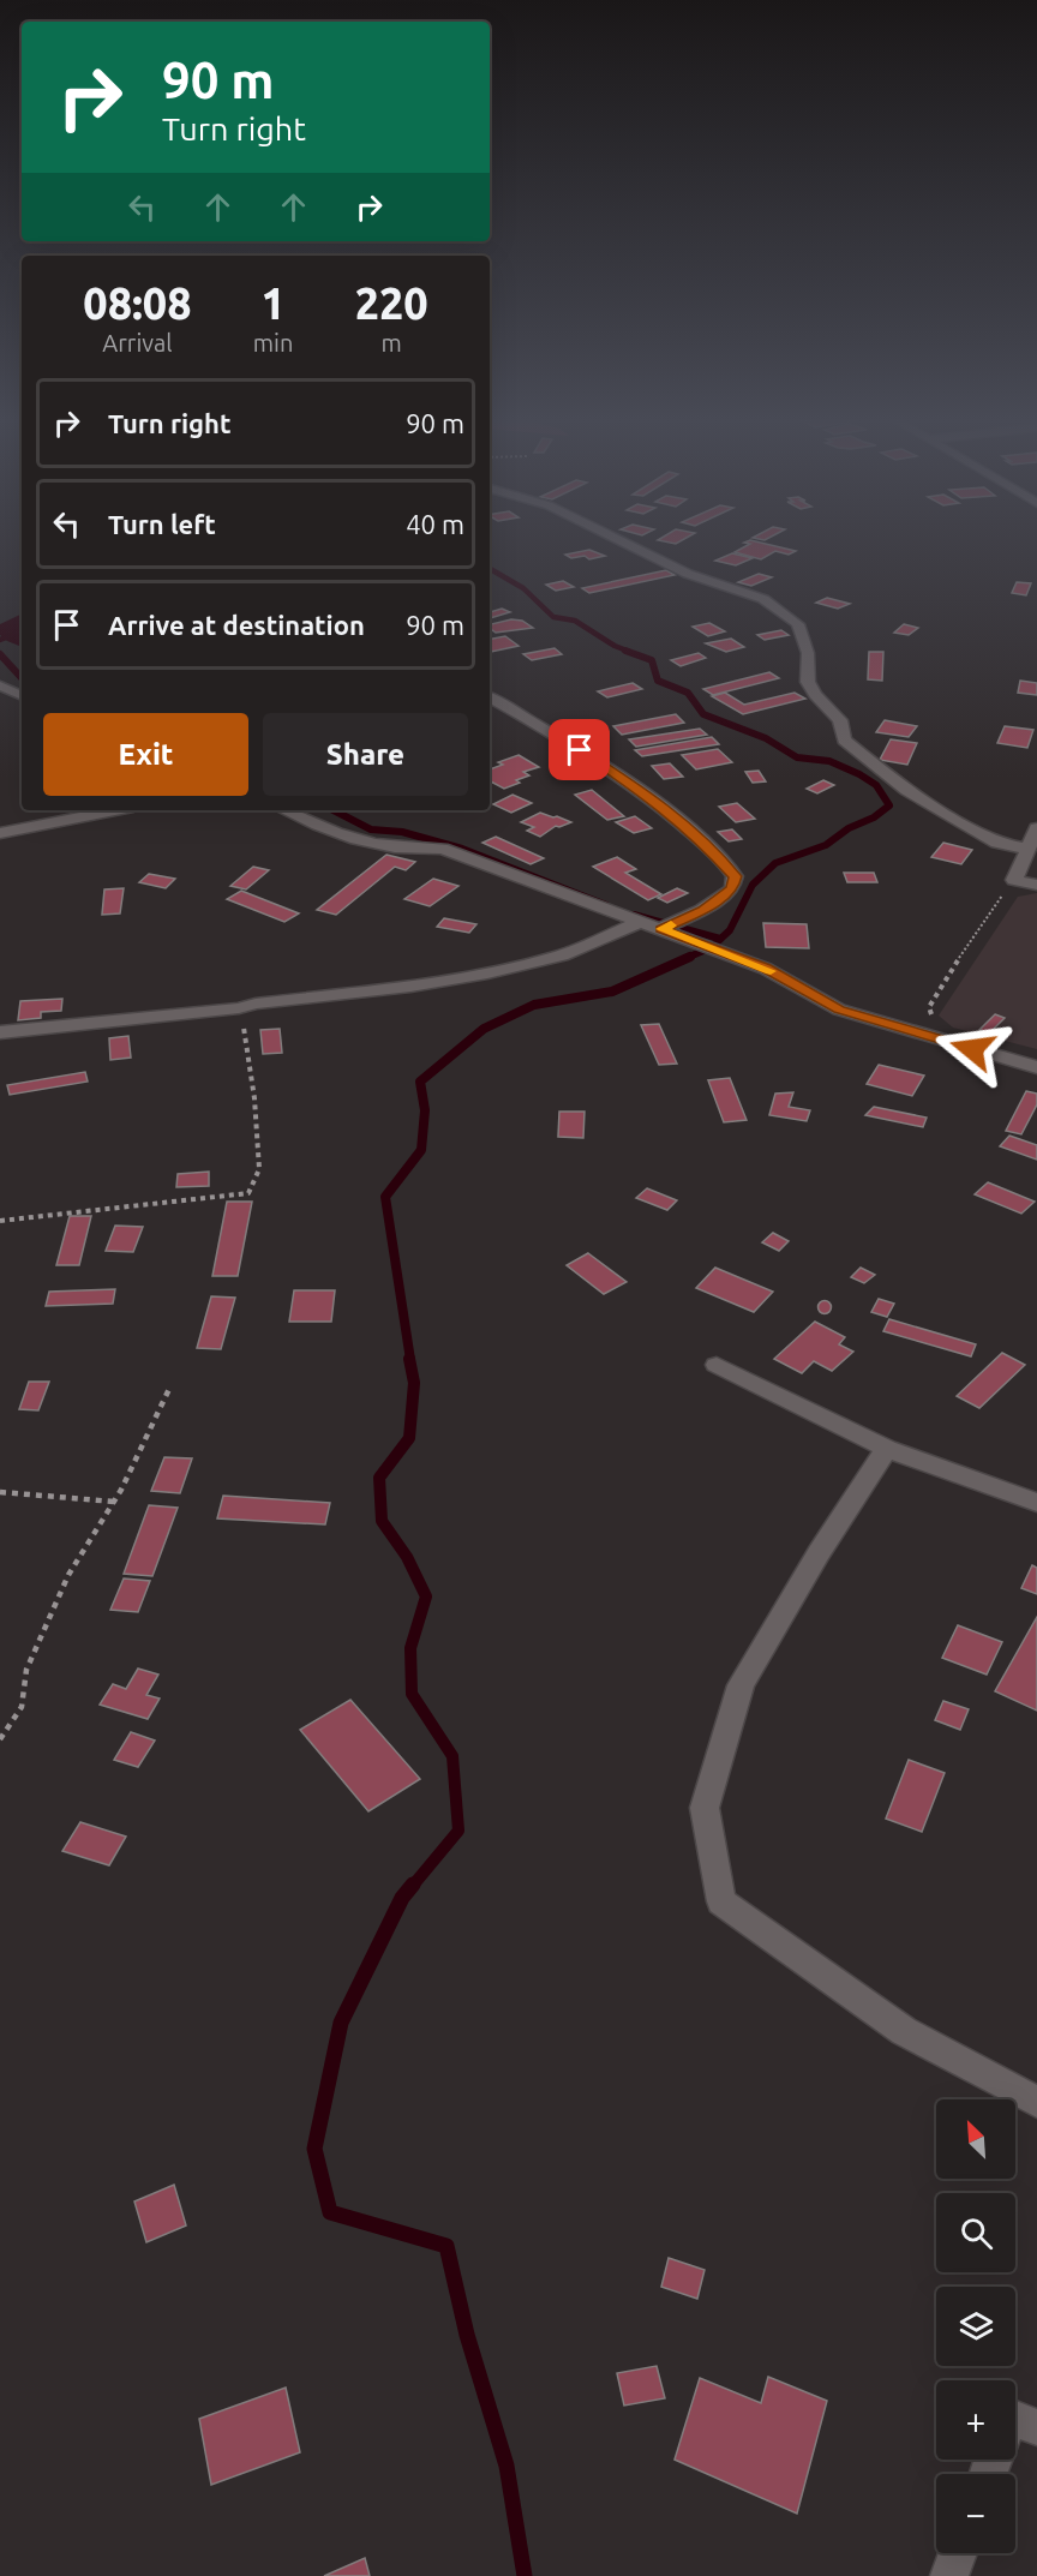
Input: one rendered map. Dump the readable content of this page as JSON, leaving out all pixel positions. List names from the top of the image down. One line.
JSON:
{"north":"top left","page":{"turn":["90 m","Turn right"],"eta":["08:08","Arrival","1","min","220","m"],"list":[{"name":"Turn right","value":"90 m"},{"name":"Turn left","value":"40 m"},{"name":"Arrive at destination","value":"90 m"}],"buttons":["Exit","Share"],"map_buttons":["+","−"]}}
